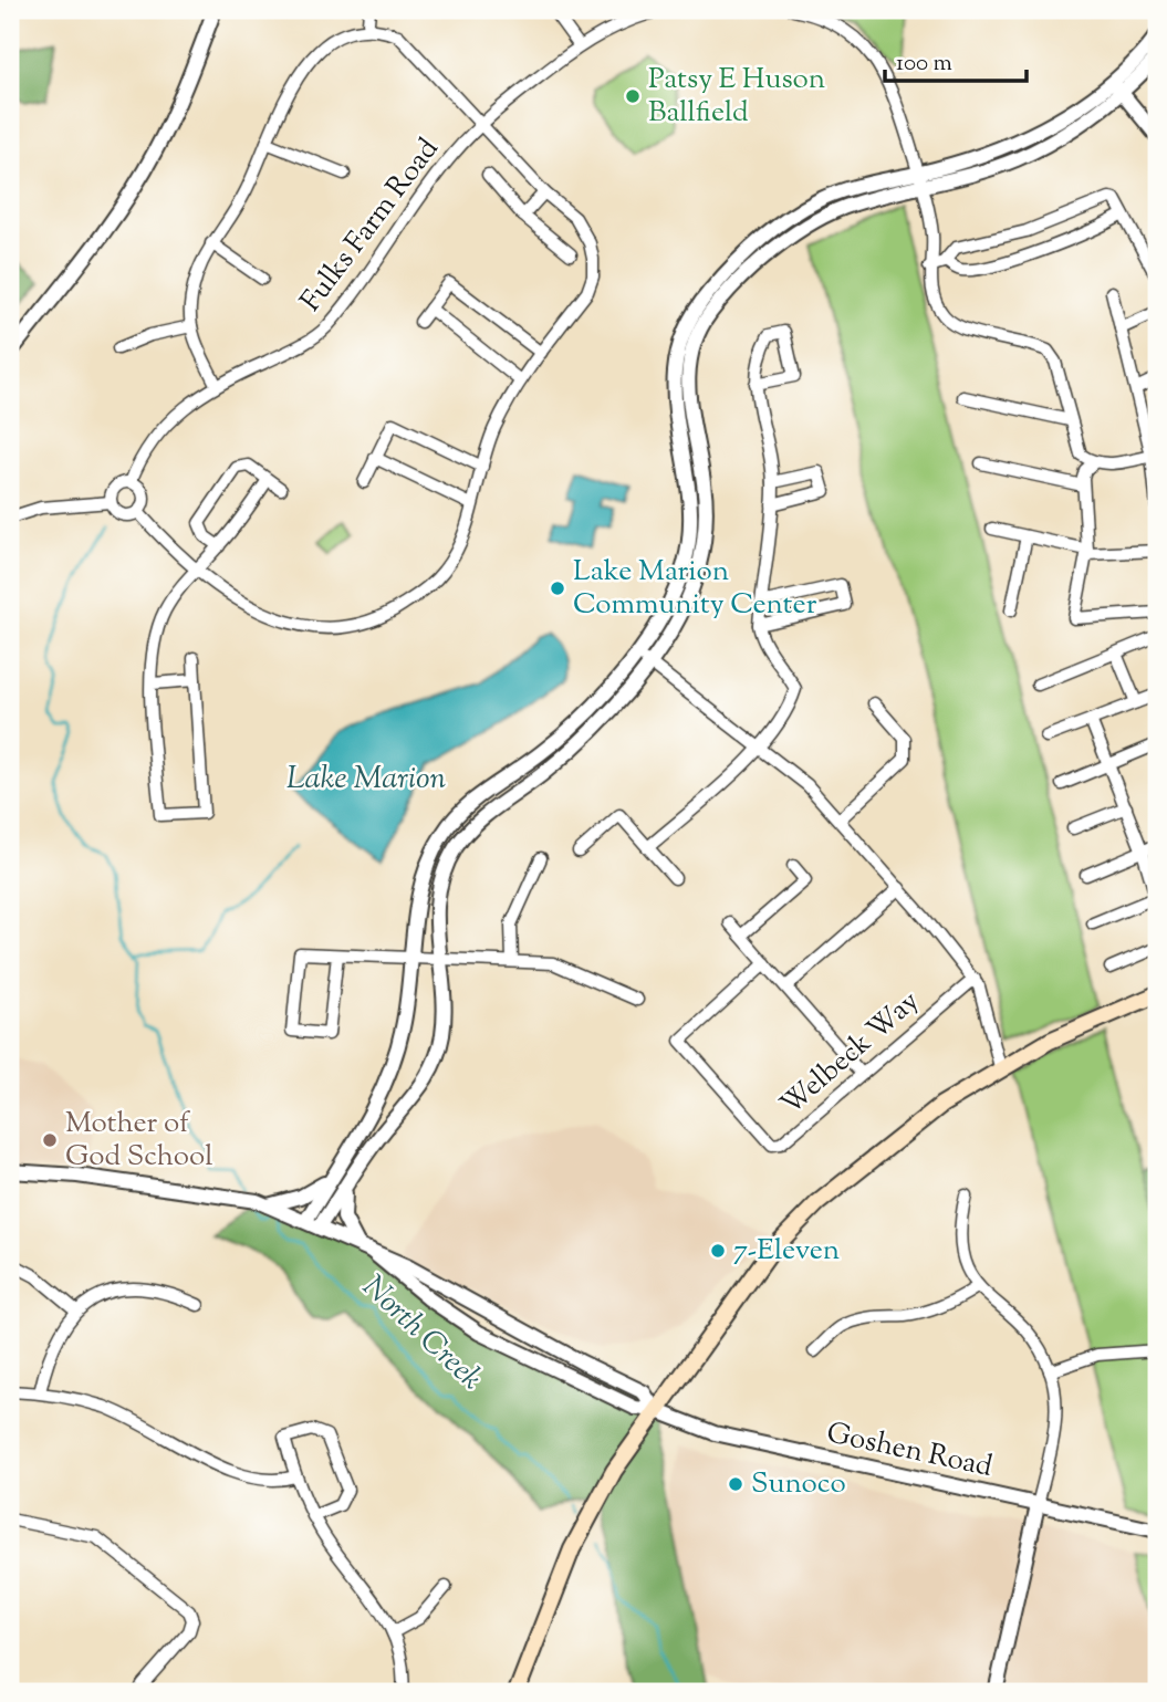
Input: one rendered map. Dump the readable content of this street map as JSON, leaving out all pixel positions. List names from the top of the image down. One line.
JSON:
{"streets":{"street":["Fulks Farm Road","Welbeck Way","Goshen Road"]},"water":["Lake Marion","North Creek"],"places":["Patsy E Huson Ballfield","Lake Marion Community Center","Mother of God School","7-Eleven","Sunoco"],"scale_bar":"100 m"}
